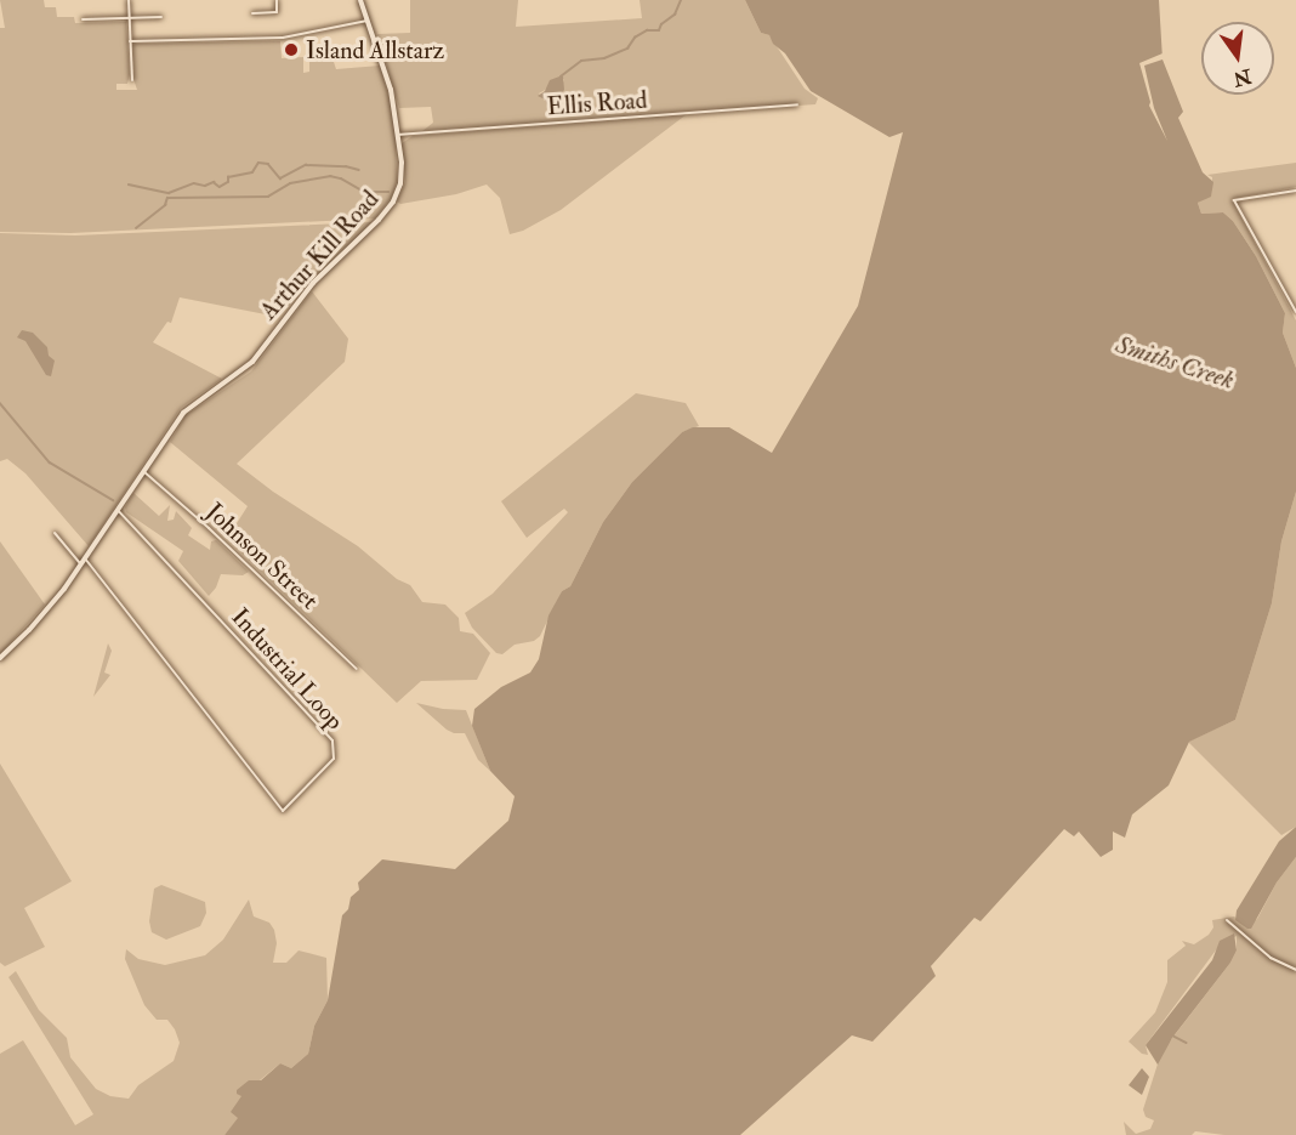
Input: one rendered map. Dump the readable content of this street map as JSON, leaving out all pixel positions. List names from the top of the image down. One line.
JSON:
{"streets":{"street":["Ellis Road","Arthur Kill Road","Johnson Street","Industrial Loop"]},"crossings":[["Ellis Road","Arthur Kill Road"],["Arthur Kill Road","Johnson Street"],["Arthur Kill Road","Industrial Loop"]],"water":["Smiths Creek"],"places":["Island Allstarz"],"north":"bottom"}
